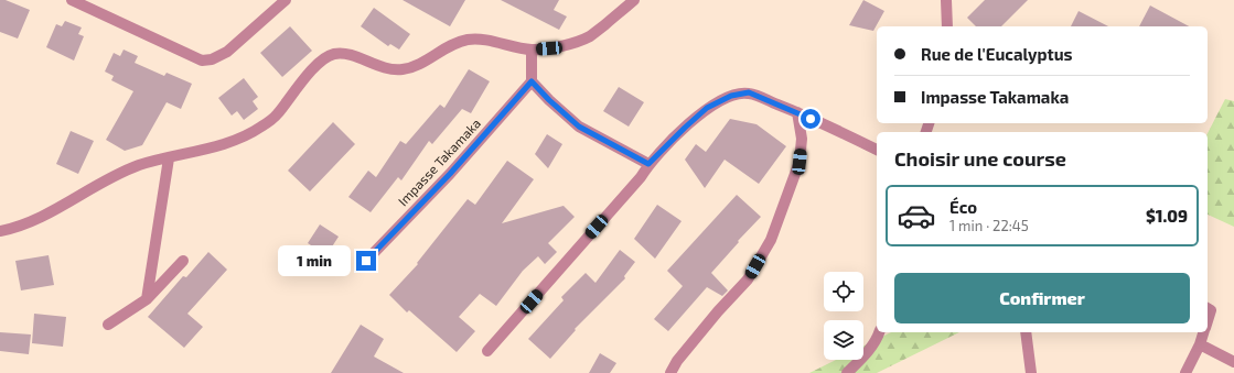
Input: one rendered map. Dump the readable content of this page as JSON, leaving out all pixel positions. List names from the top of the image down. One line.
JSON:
{"streets":{"street":["Impasse Takamaka"]},"page":{"banner":["Rue de l'Eucalyptus","Impasse Takamaka"],"heading":"Choisir une course","list":[{"name":"Éco","note":"1 min · 22:45","value":"$1.09"}],"bubble":"1 min","buttons":"Confirmer"}}
